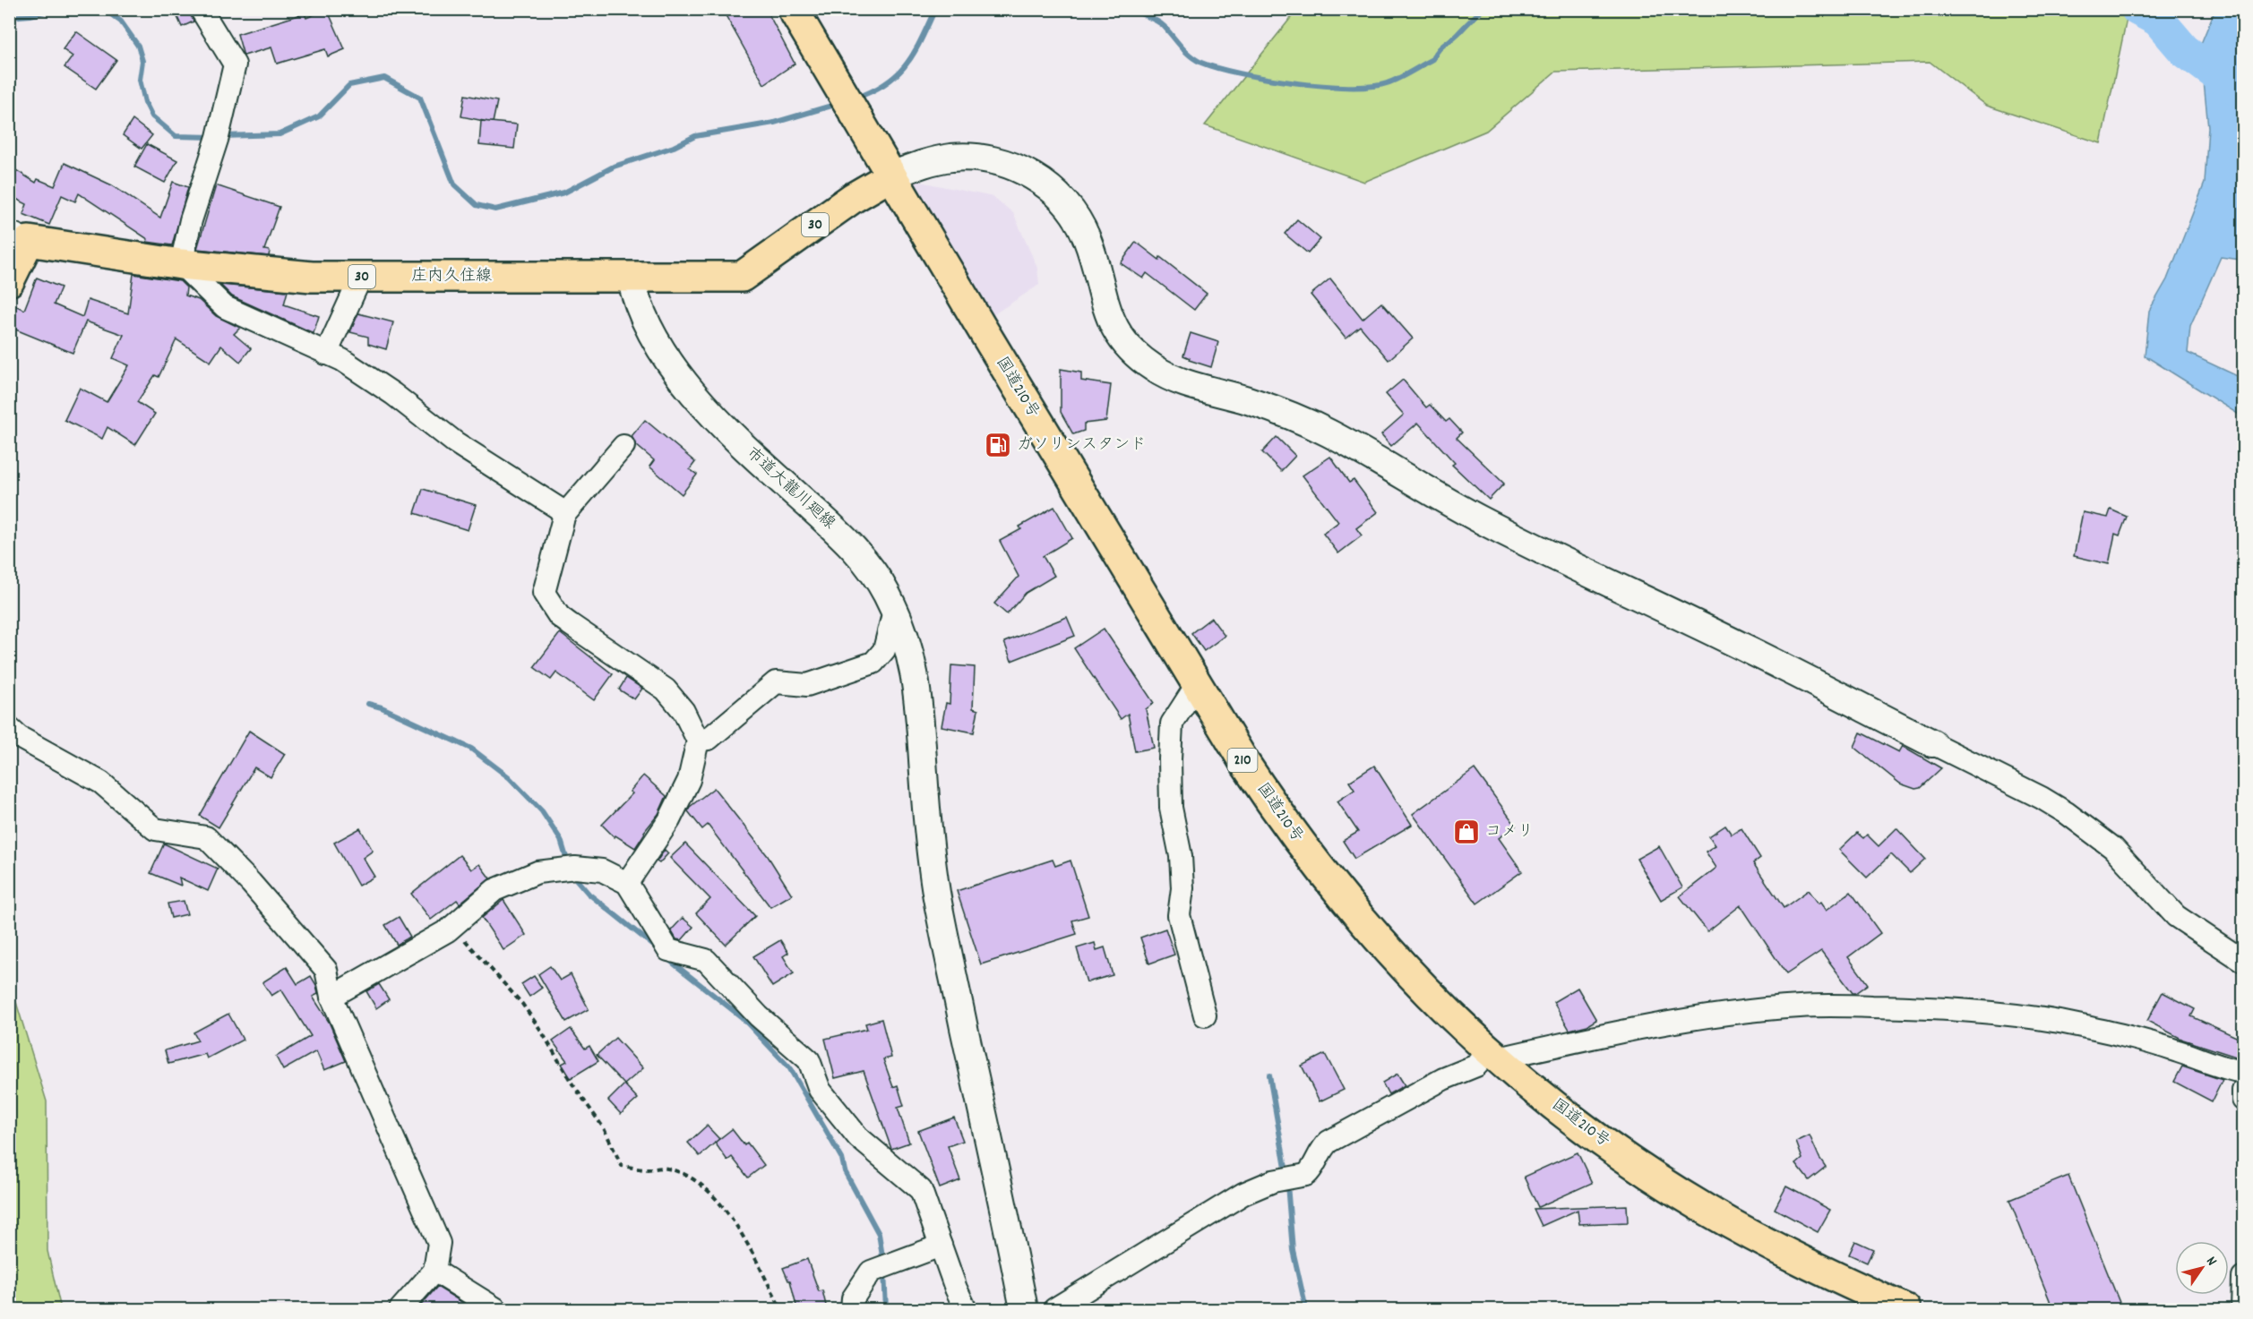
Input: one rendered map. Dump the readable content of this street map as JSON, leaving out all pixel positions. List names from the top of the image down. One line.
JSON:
{"streets":{"main road":["30","庄内久住線","国道210号","210"],"street":["市道大龍川廻線"]},"crossings":[["庄内久住線","国道210号"],["庄内久住線","市道大龍川廻線"]],"places":{"fuel station":["ガソリンスタンド"],"shop":["コメリ"]},"north":"top right"}
